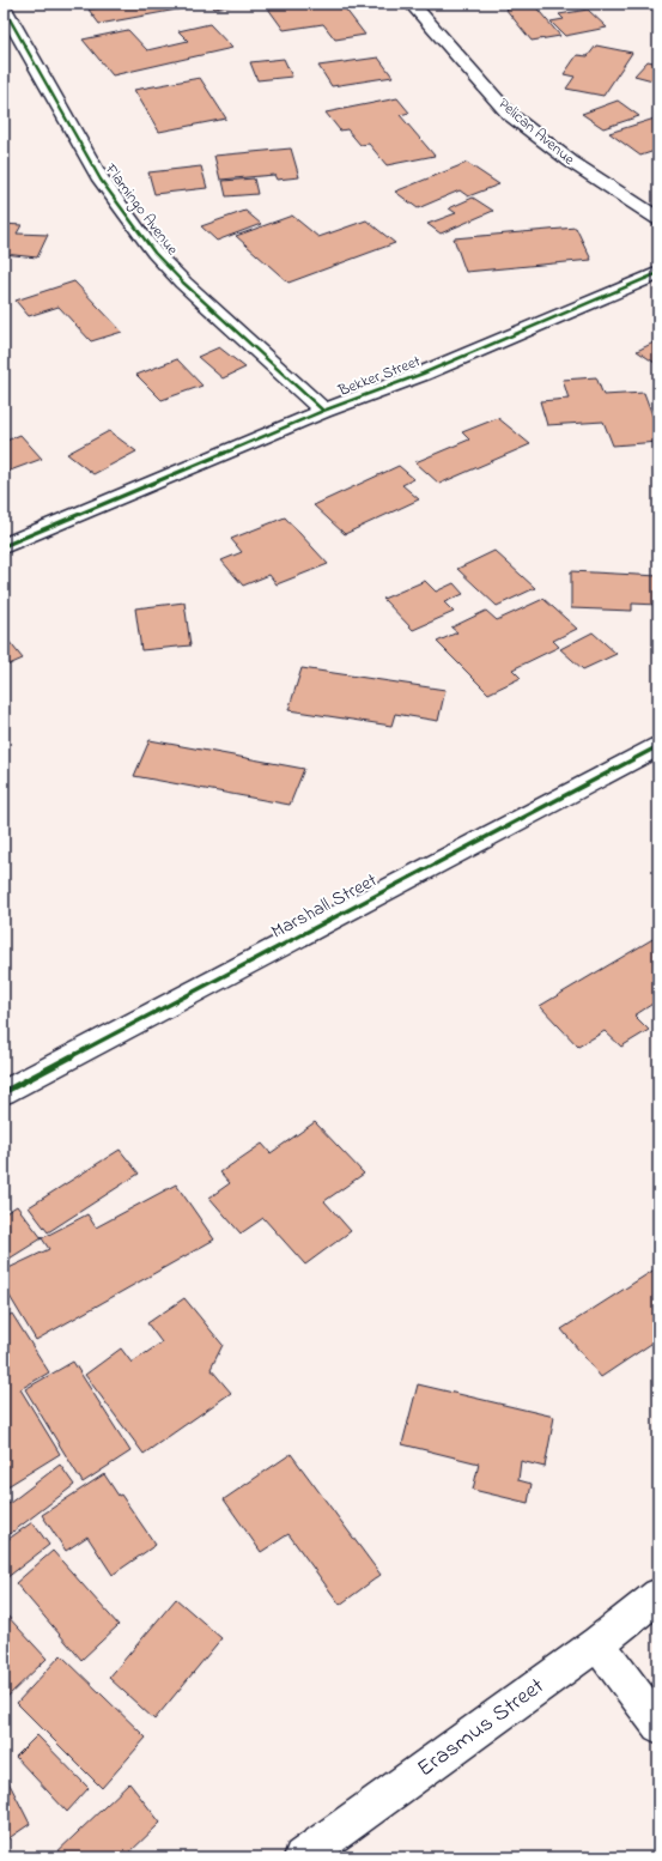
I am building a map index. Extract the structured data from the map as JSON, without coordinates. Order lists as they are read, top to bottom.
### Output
{
  "streets": {
    "street": [
      "Pelican Avenue",
      "Flamingo Avenue",
      "Bekker Street",
      "Marshall Street",
      "Erasmus Street"
    ]
  },
  "crossings": [
    ["Flamingo Avenue", "Bekker Street"]
  ]
}
